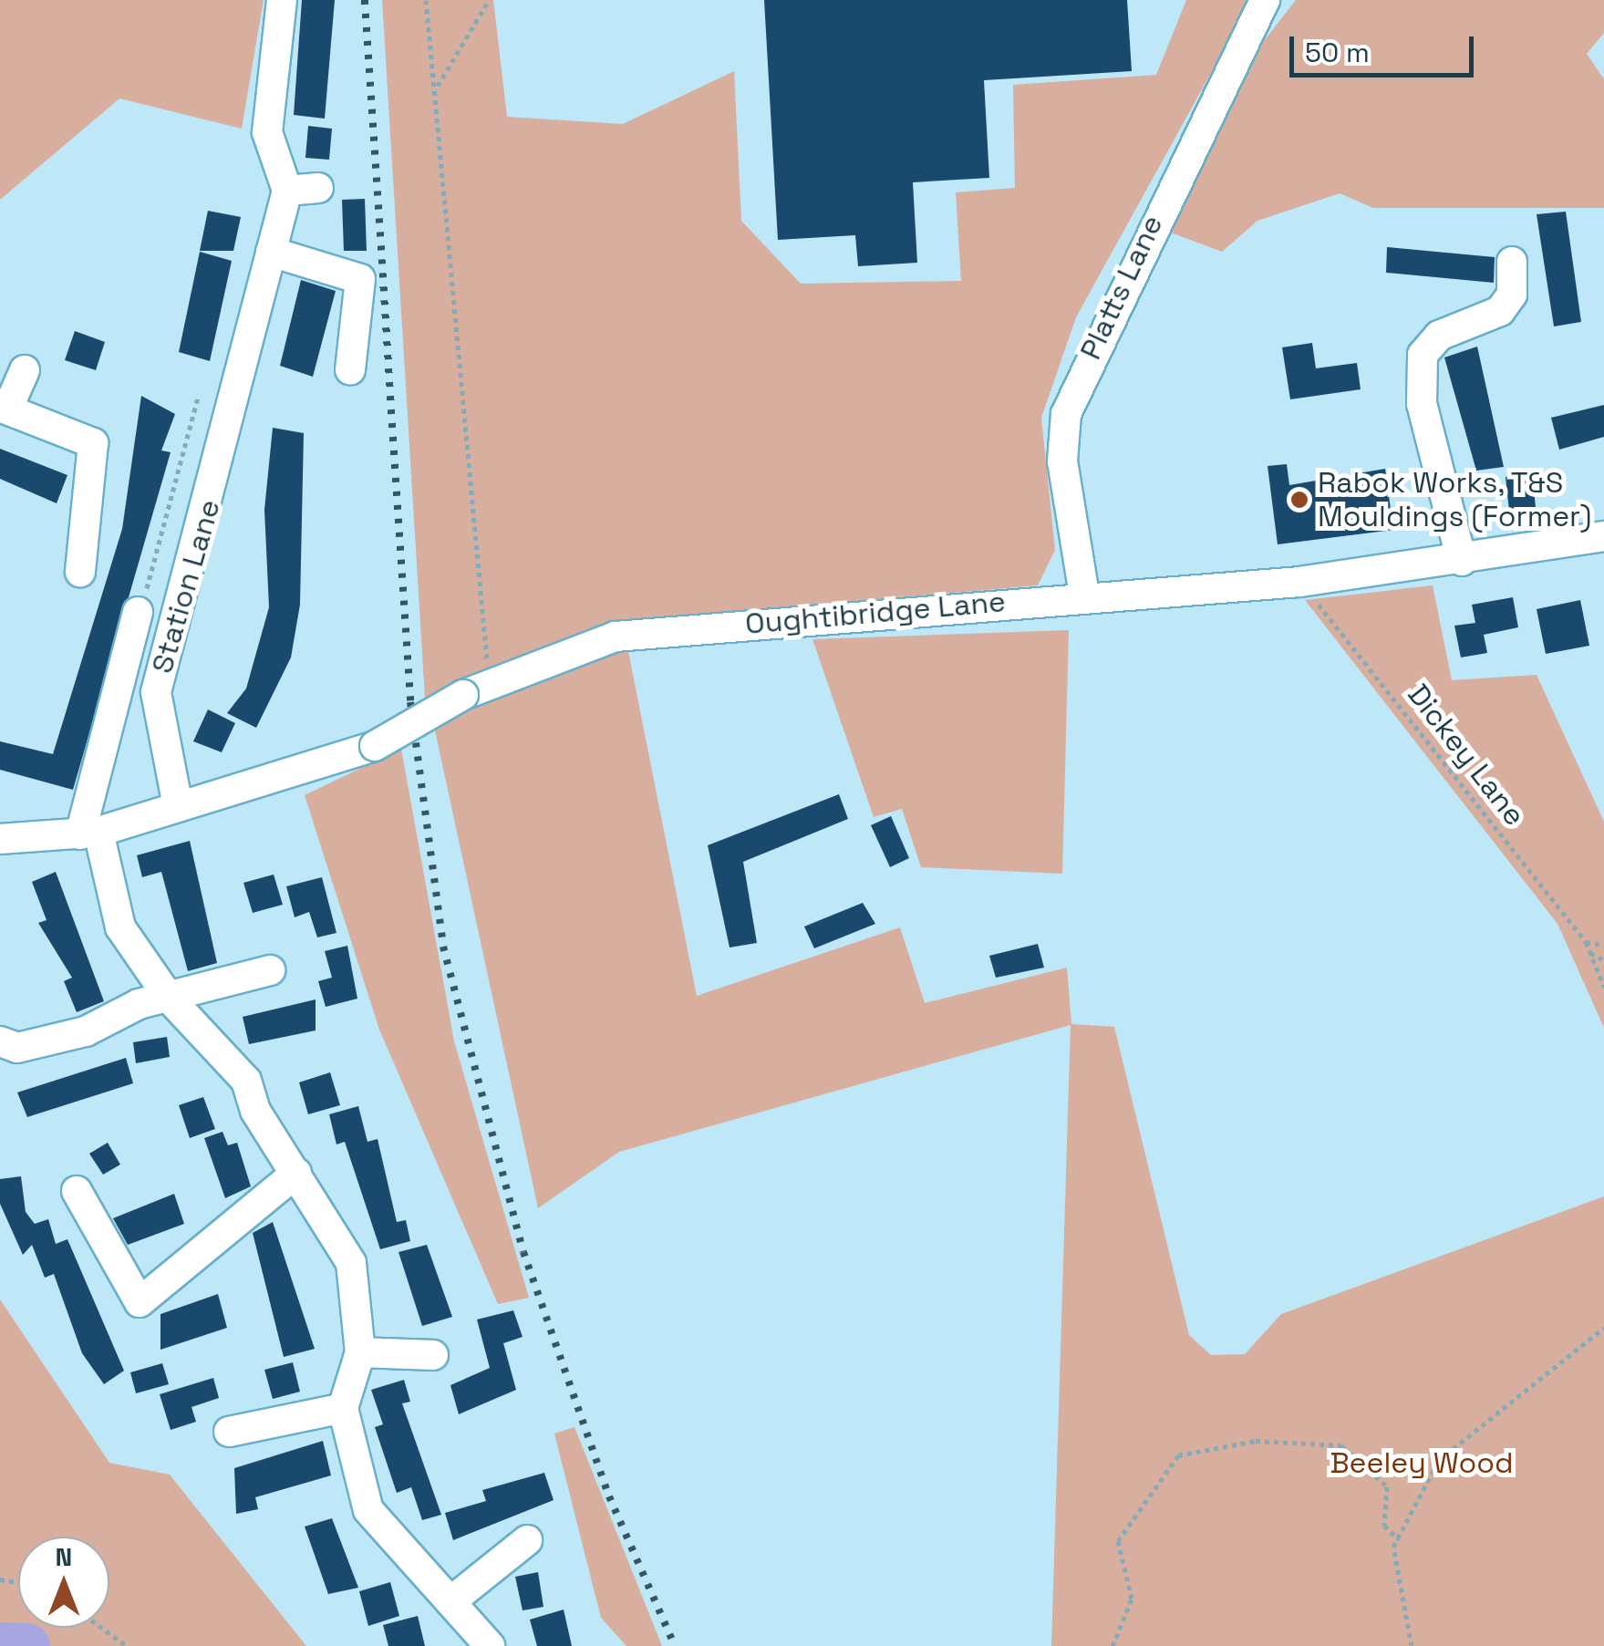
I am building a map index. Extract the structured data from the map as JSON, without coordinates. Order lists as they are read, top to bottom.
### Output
{
  "streets": {
    "street": ["Platts Lane", "Station Lane", "Oughtibridge Lane"],
    "path": ["Dickey Lane"]
  },
  "crossings": [
    ["Platts Lane", "Oughtibridge Lane"],
    ["Station Lane", "Oughtibridge Lane"],
    ["Oughtibridge Lane", "Dickey Lane"]
  ],
  "parks": ["Beeley Wood"],
  "places": ["Rabok Works, T&S Mouldings (Former)"],
  "scale_bar": "50 m",
  "north": "top"
}
